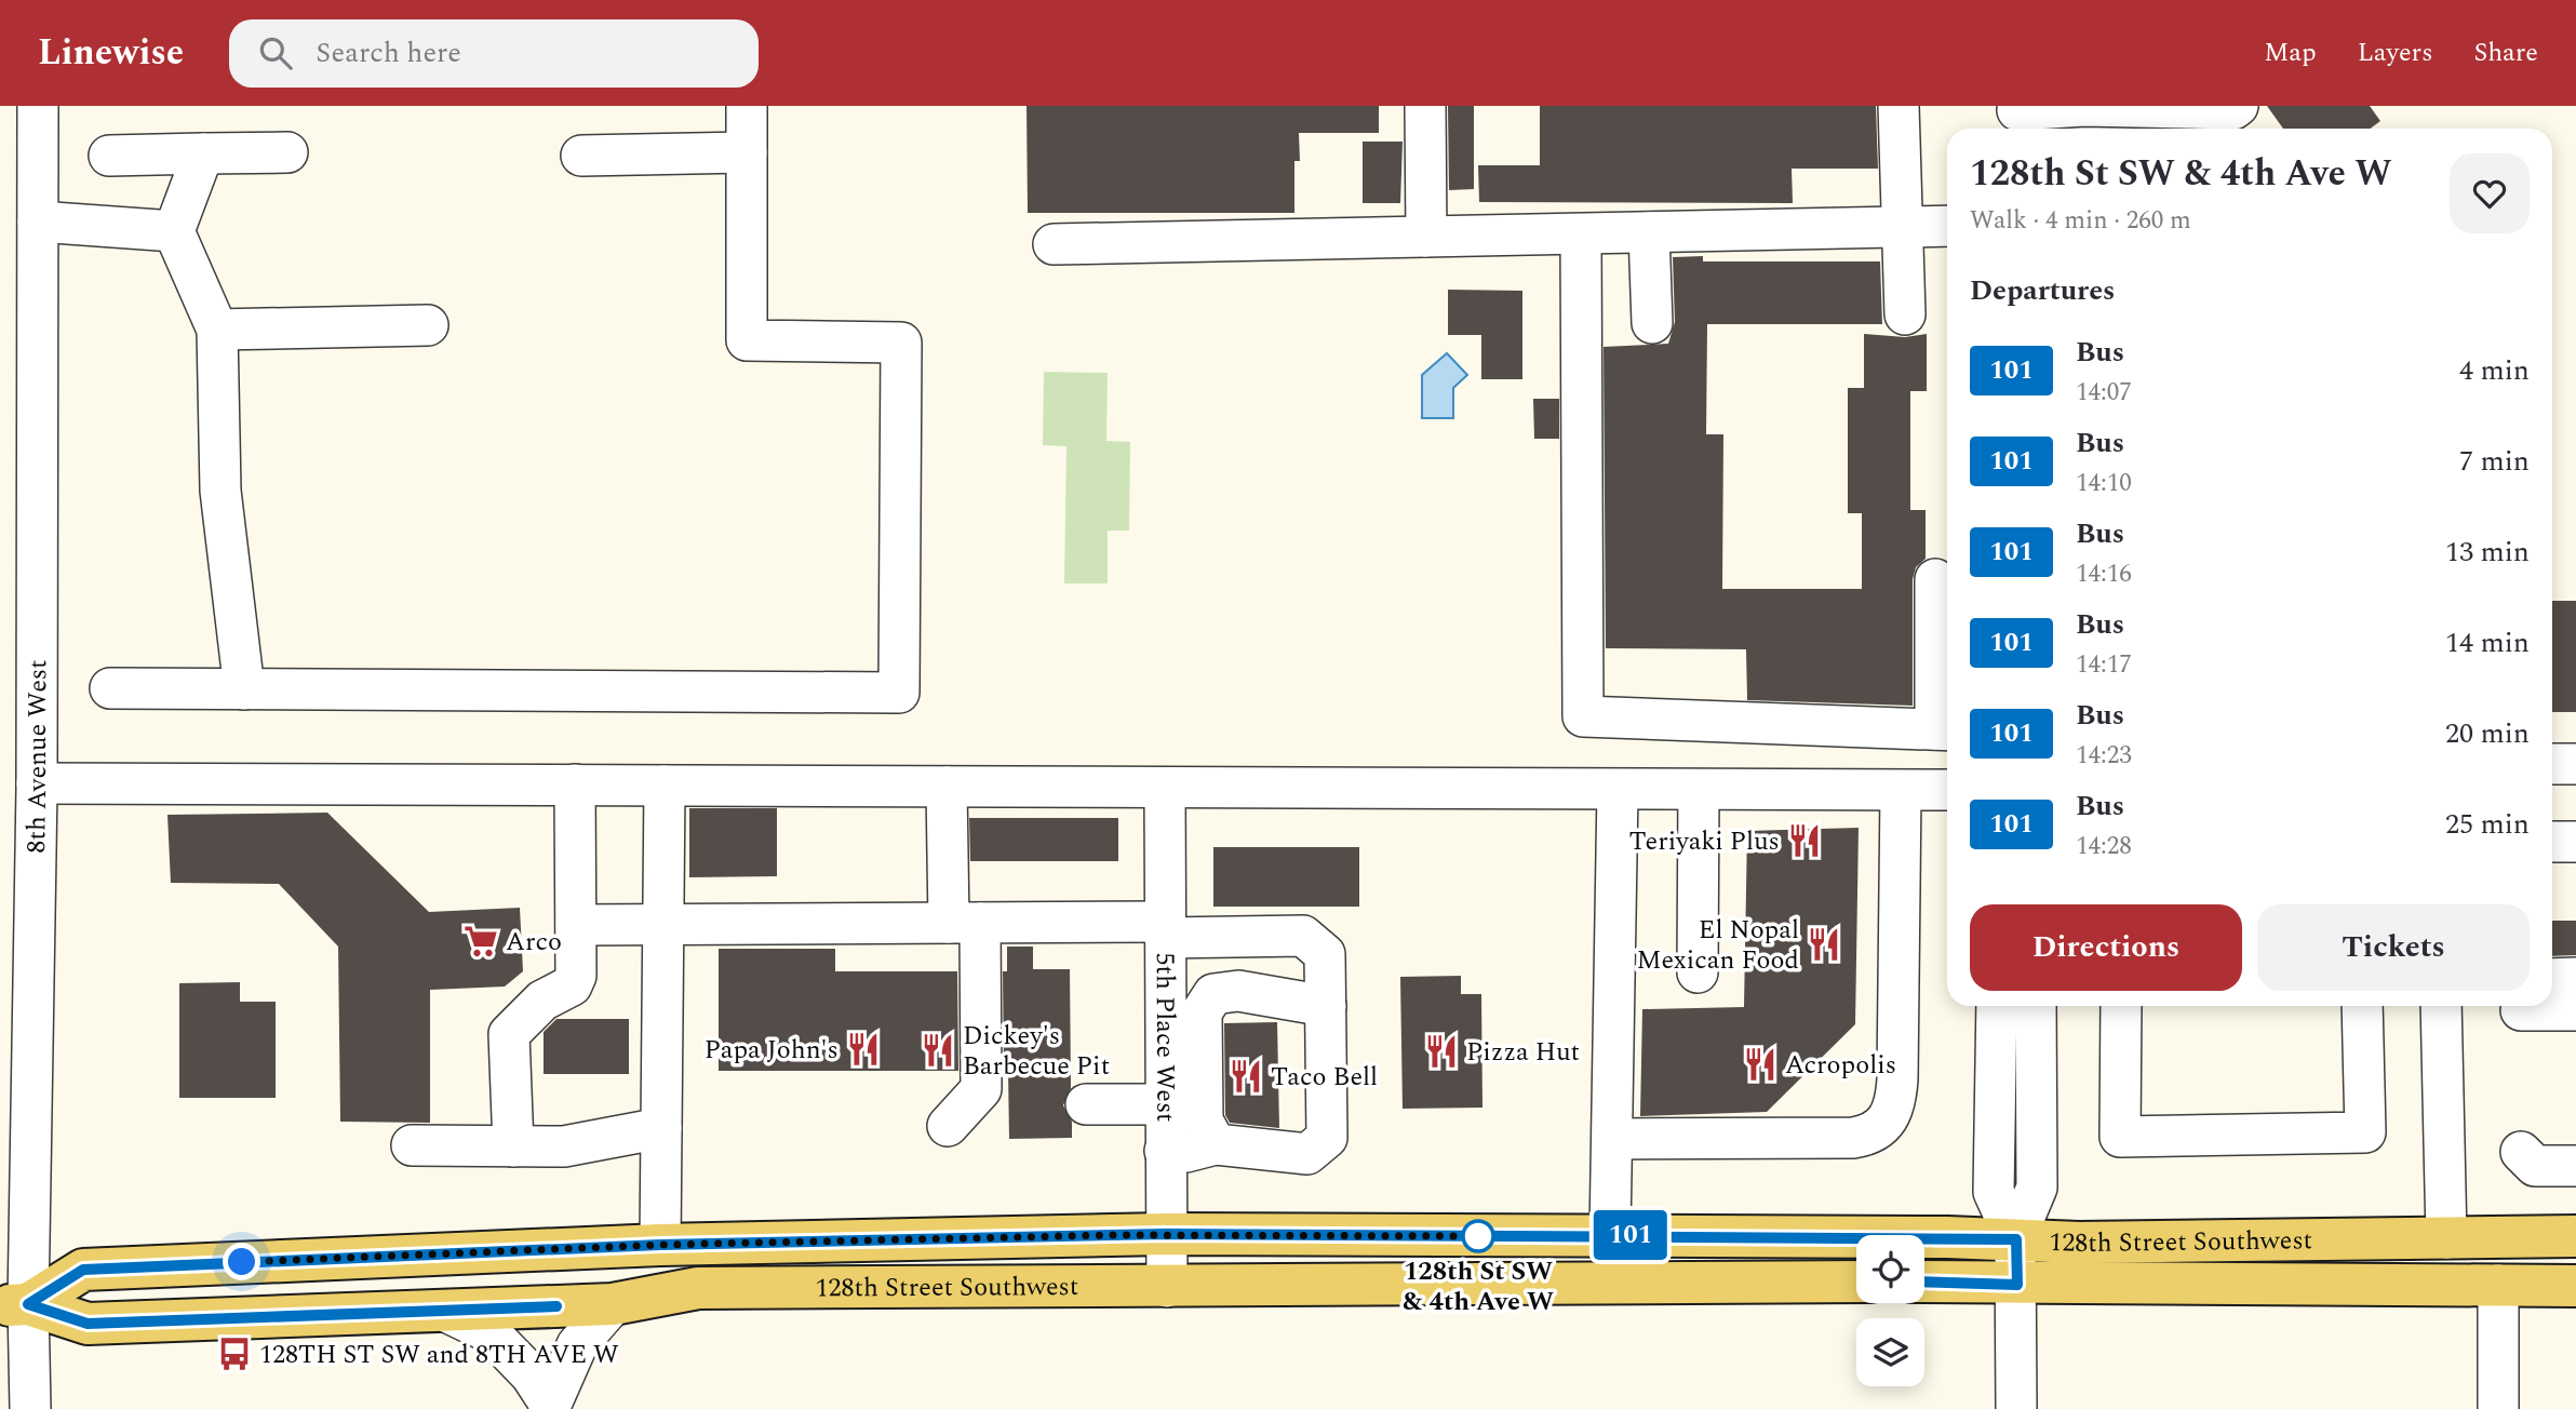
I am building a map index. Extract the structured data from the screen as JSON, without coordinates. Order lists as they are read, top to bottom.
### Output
{
  "streets": {
    "main road": ["128th Street Southwest"],
    "street": ["8th Avenue West", "5th Place West"]
  },
  "crossings": [
    ["8th Avenue West", "128th Street Southwest"],
    ["5th Place West", "128th Street Southwest"]
  ],
  "places": {
    "restaurant": [
      "Teriyaki Plus",
      "El Nopal Mexican Food",
      "Papa John's",
      "Dickey's Barbecue Pit",
      "Pizza Hut",
      "Acropolis",
      "Taco Bell"
    ],
    "supermarket": ["Arco"],
    "other": ["128th St SW & 4th Ave W"],
    "bus stop": ["128TH ST SW and 8TH AVE W"]
  },
  "lines": ["bus line 101"],
  "page": {
    "header": "Linewise",
    "search": "Search here",
    "nav": ["Map", "Layers", "Share"],
    "on_map": "101",
    "heading": [
      ["128th St SW & 4th Ave W", "Walk · 4 min · 260 m"],
      "Departures"
    ],
    "list": [
      {
        "mark": "101",
        "name": "Bus",
        "note": "14:07",
        "value": "4 min"
      },
      {
        "mark": "101",
        "name": "Bus",
        "note": "14:10",
        "value": "7 min"
      },
      {
        "mark": "101",
        "name": "Bus",
        "note": "14:16",
        "value": "13 min"
      },
      {
        "mark": "101",
        "name": "Bus",
        "note": "14:17",
        "value": "14 min"
      },
      {
        "mark": "101",
        "name": "Bus",
        "note": "14:23",
        "value": "20 min"
      },
      {
        "mark": "101",
        "name": "Bus",
        "note": "14:28",
        "value": "25 min"
      }
    ],
    "buttons": ["Directions", "Tickets"]
  }
}
